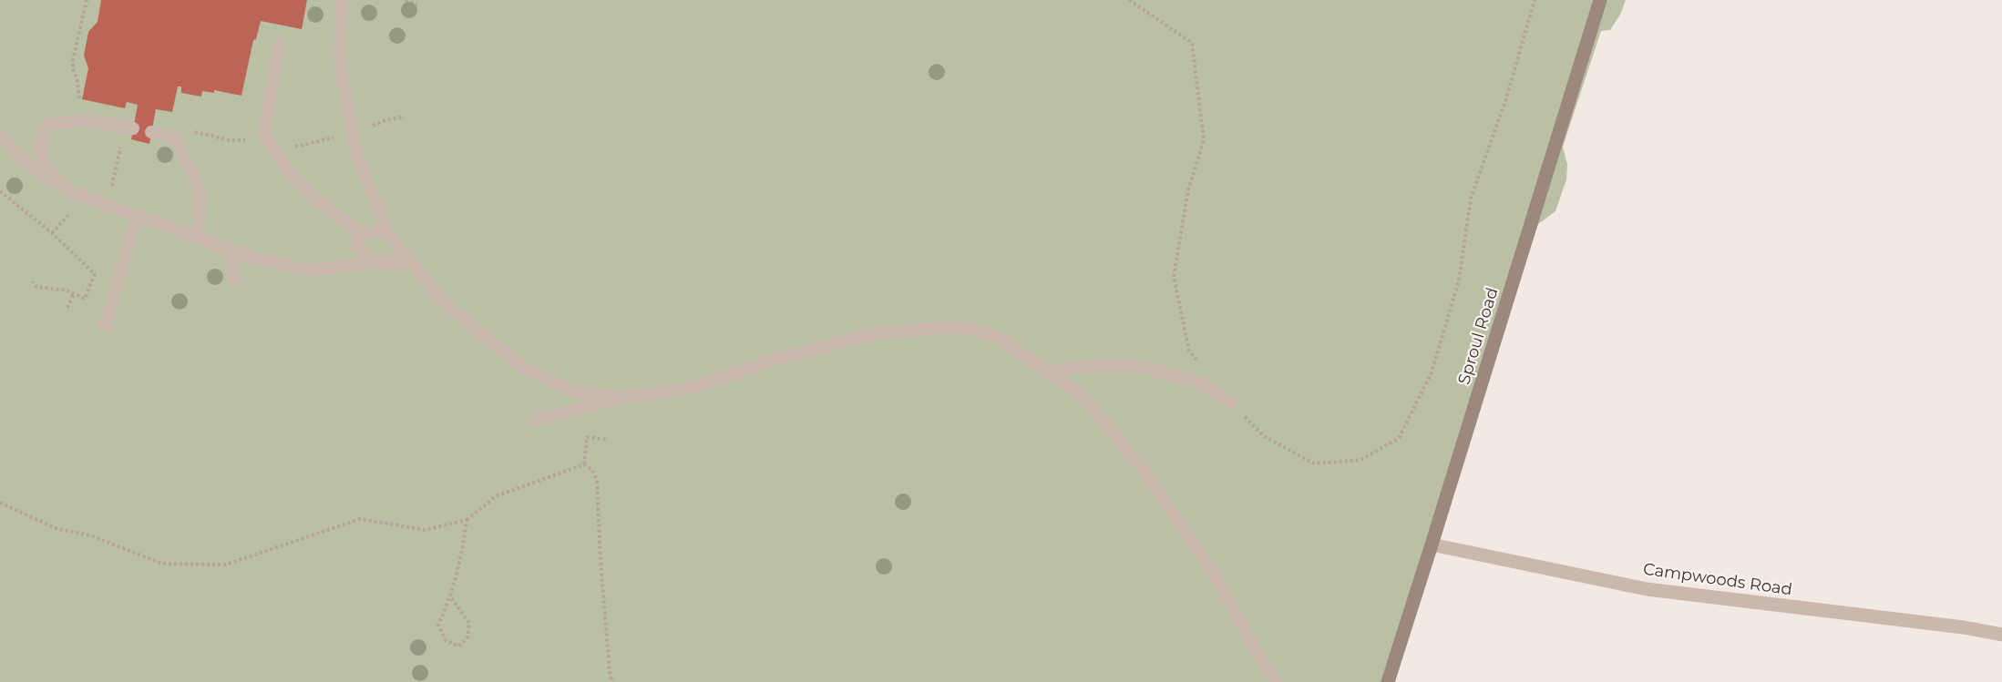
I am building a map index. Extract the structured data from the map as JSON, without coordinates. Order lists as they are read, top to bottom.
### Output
{
  "streets": {
    "main road": ["Sproul Road"],
    "street": ["Campwoods Road"]
  },
  "crossings": [
    ["Sproul Road", "Campwoods Road"]
  ]
}
